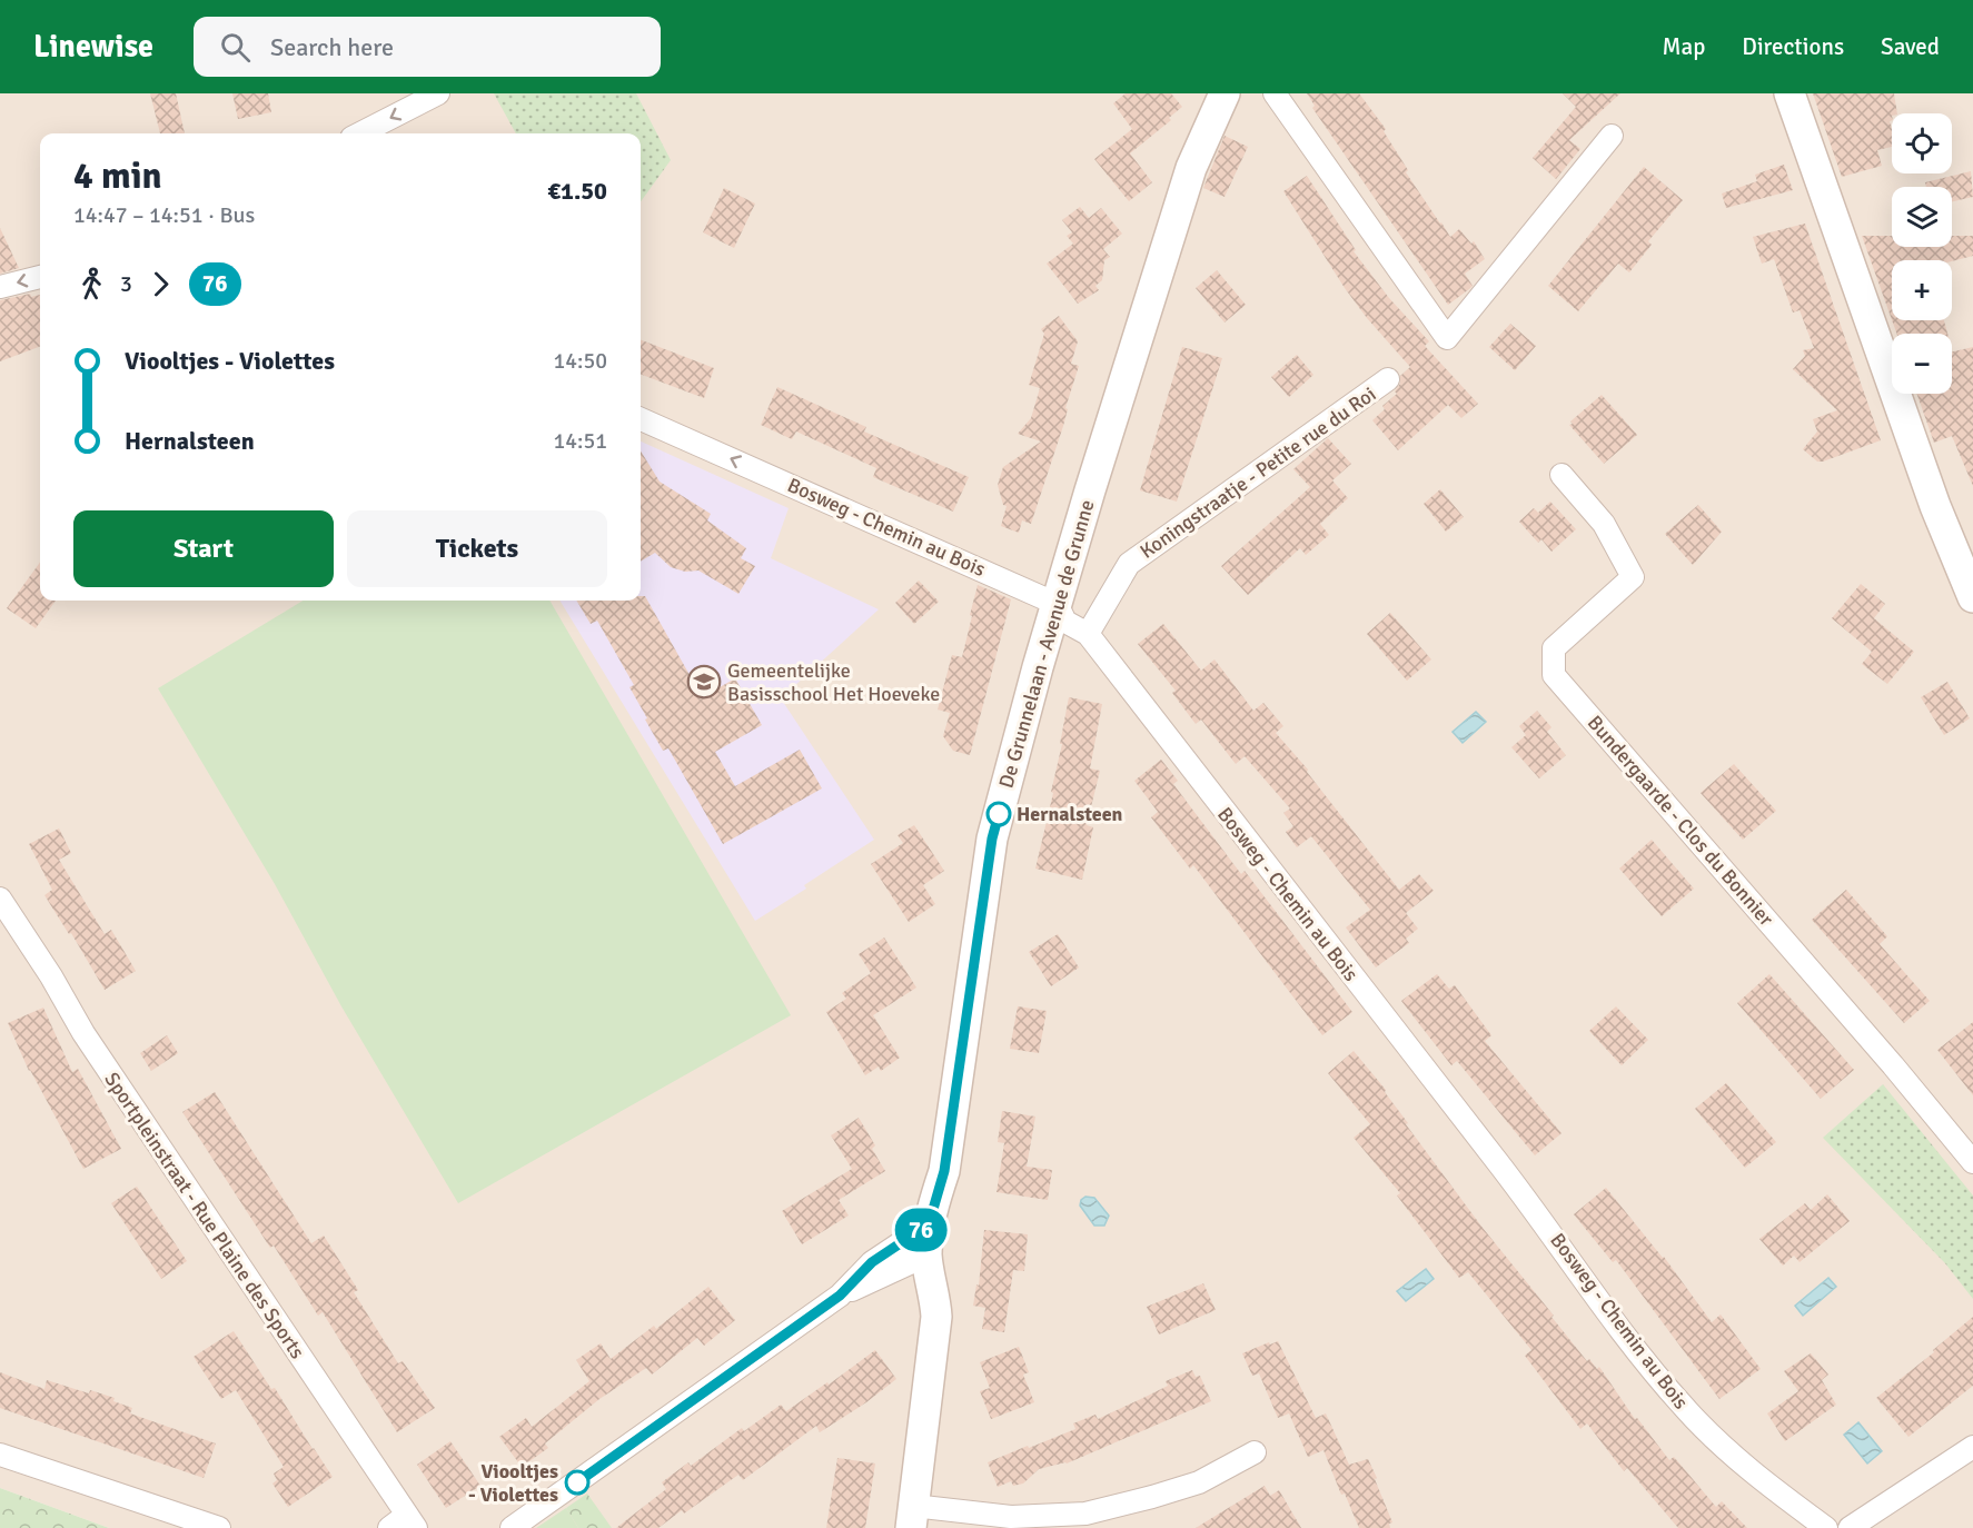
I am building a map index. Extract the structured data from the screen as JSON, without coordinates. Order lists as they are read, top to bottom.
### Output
{
  "streets": {
    "street": [
      "Koningstraatje - Petite rue du Roi",
      "Bosweg - Chemin au Bois",
      "De Grunnelaan - Avenue de Grunne",
      "Bundergaarde - Clos du Bonnier",
      "Sportpleinstraat - Rue Plaine des Sports"
    ]
  },
  "crossings": [
    ["Koningstraatje - Petite rue du Roi", "Bosweg - Chemin au Bois"],
    ["Bosweg - Chemin au Bois", "De Grunnelaan - Avenue de Grunne"]
  ],
  "places": {
    "school or university": ["Gemeentelijke Basisschool Het Hoeveke"],
    "other": ["Hernalsteen", "Viooltjes - Violettes"]
  },
  "lines": ["bus line 76"],
  "page": {
    "header": "Linewise",
    "search": "Search here",
    "nav": ["Map", "Directions", "Saved"],
    "on_map": "76",
    "map_buttons": ["+", "−"],
    "heading": ["4 min", "14:47 – 14:51 · Bus", "€1.50"],
    "legs": ["3", "76"],
    "list": [
      {
        "name": "Viooltjes - Violettes",
        "value": "14:50"
      },
      {
        "name": "Hernalsteen",
        "value": "14:51"
      }
    ],
    "buttons": ["Start", "Tickets"]
  }
}
